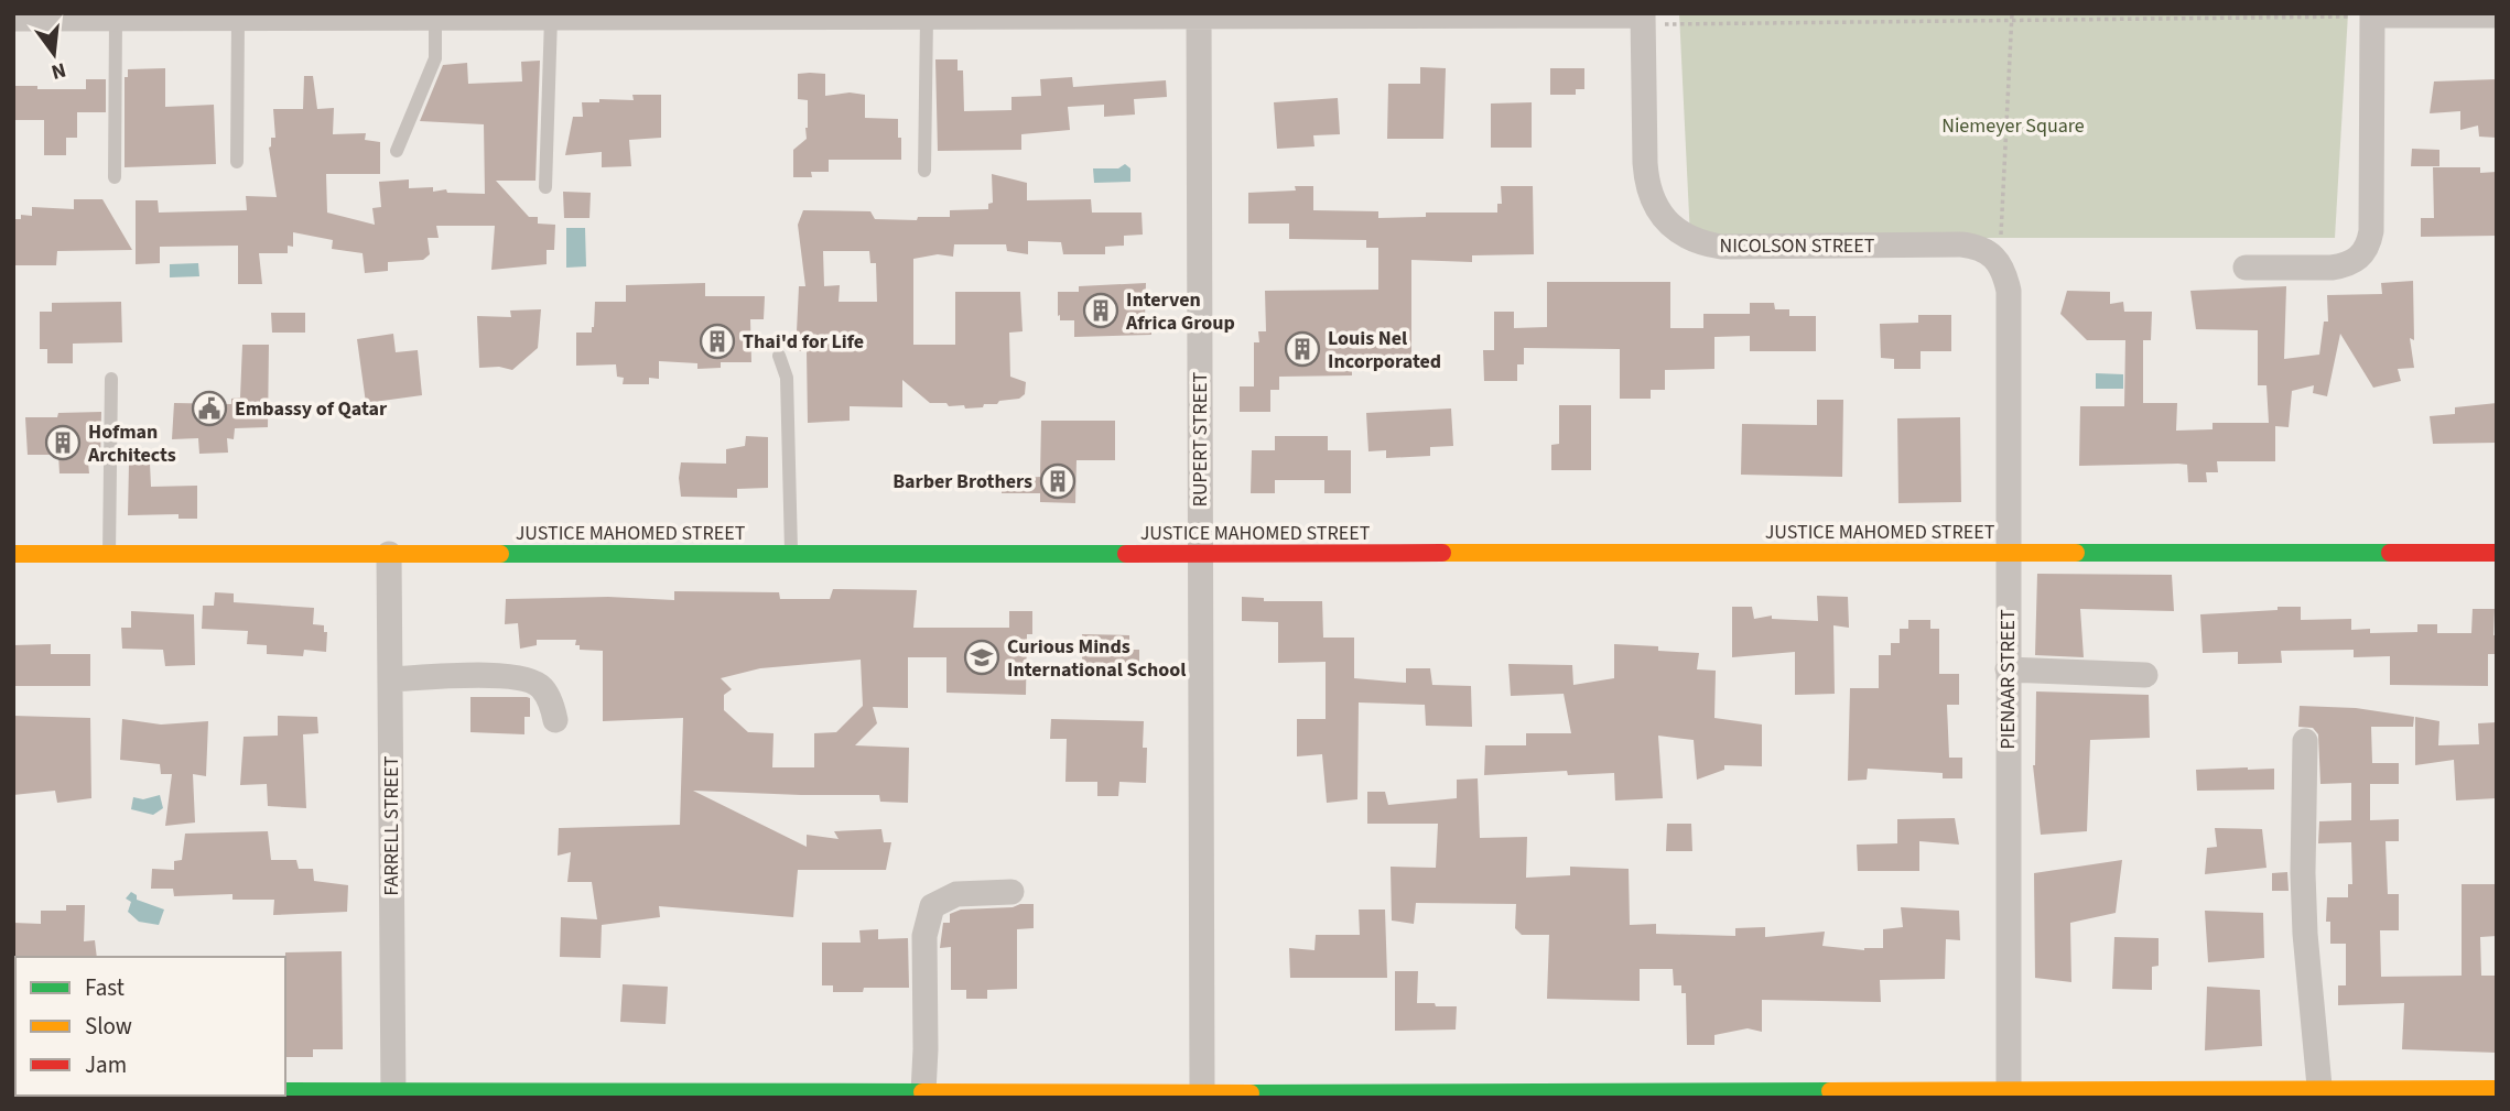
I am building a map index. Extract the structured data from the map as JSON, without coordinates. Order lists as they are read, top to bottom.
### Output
{
  "streets": {
    "main road": ["JUSTICE MAHOMED STREET"],
    "street": [
      "NICOLSON STREET",
      "RUPERT STREET",
      "PIENAAR STREET",
      "FARRELL STREET"
    ]
  },
  "crossings": [
    ["NICOLSON STREET", "PIENAAR STREET"],
    ["RUPERT STREET", "JUSTICE MAHOMED STREET"],
    ["JUSTICE MAHOMED STREET", "PIENAAR STREET"],
    ["JUSTICE MAHOMED STREET", "FARRELL STREET"]
  ],
  "parks": ["Niemeyer Square"],
  "places": {
    "building": [
      "Interven Africa Group",
      "Thai'd for Life",
      "Louis Nel Incorporated",
      "Hofman Architects",
      "Barber Brothers"
    ],
    "public building": ["Embassy of Qatar"],
    "school or university": ["Curious Minds International School"]
  },
  "legend": ["Fast", "Slow", "Jam"],
  "north": "bottom"
}
